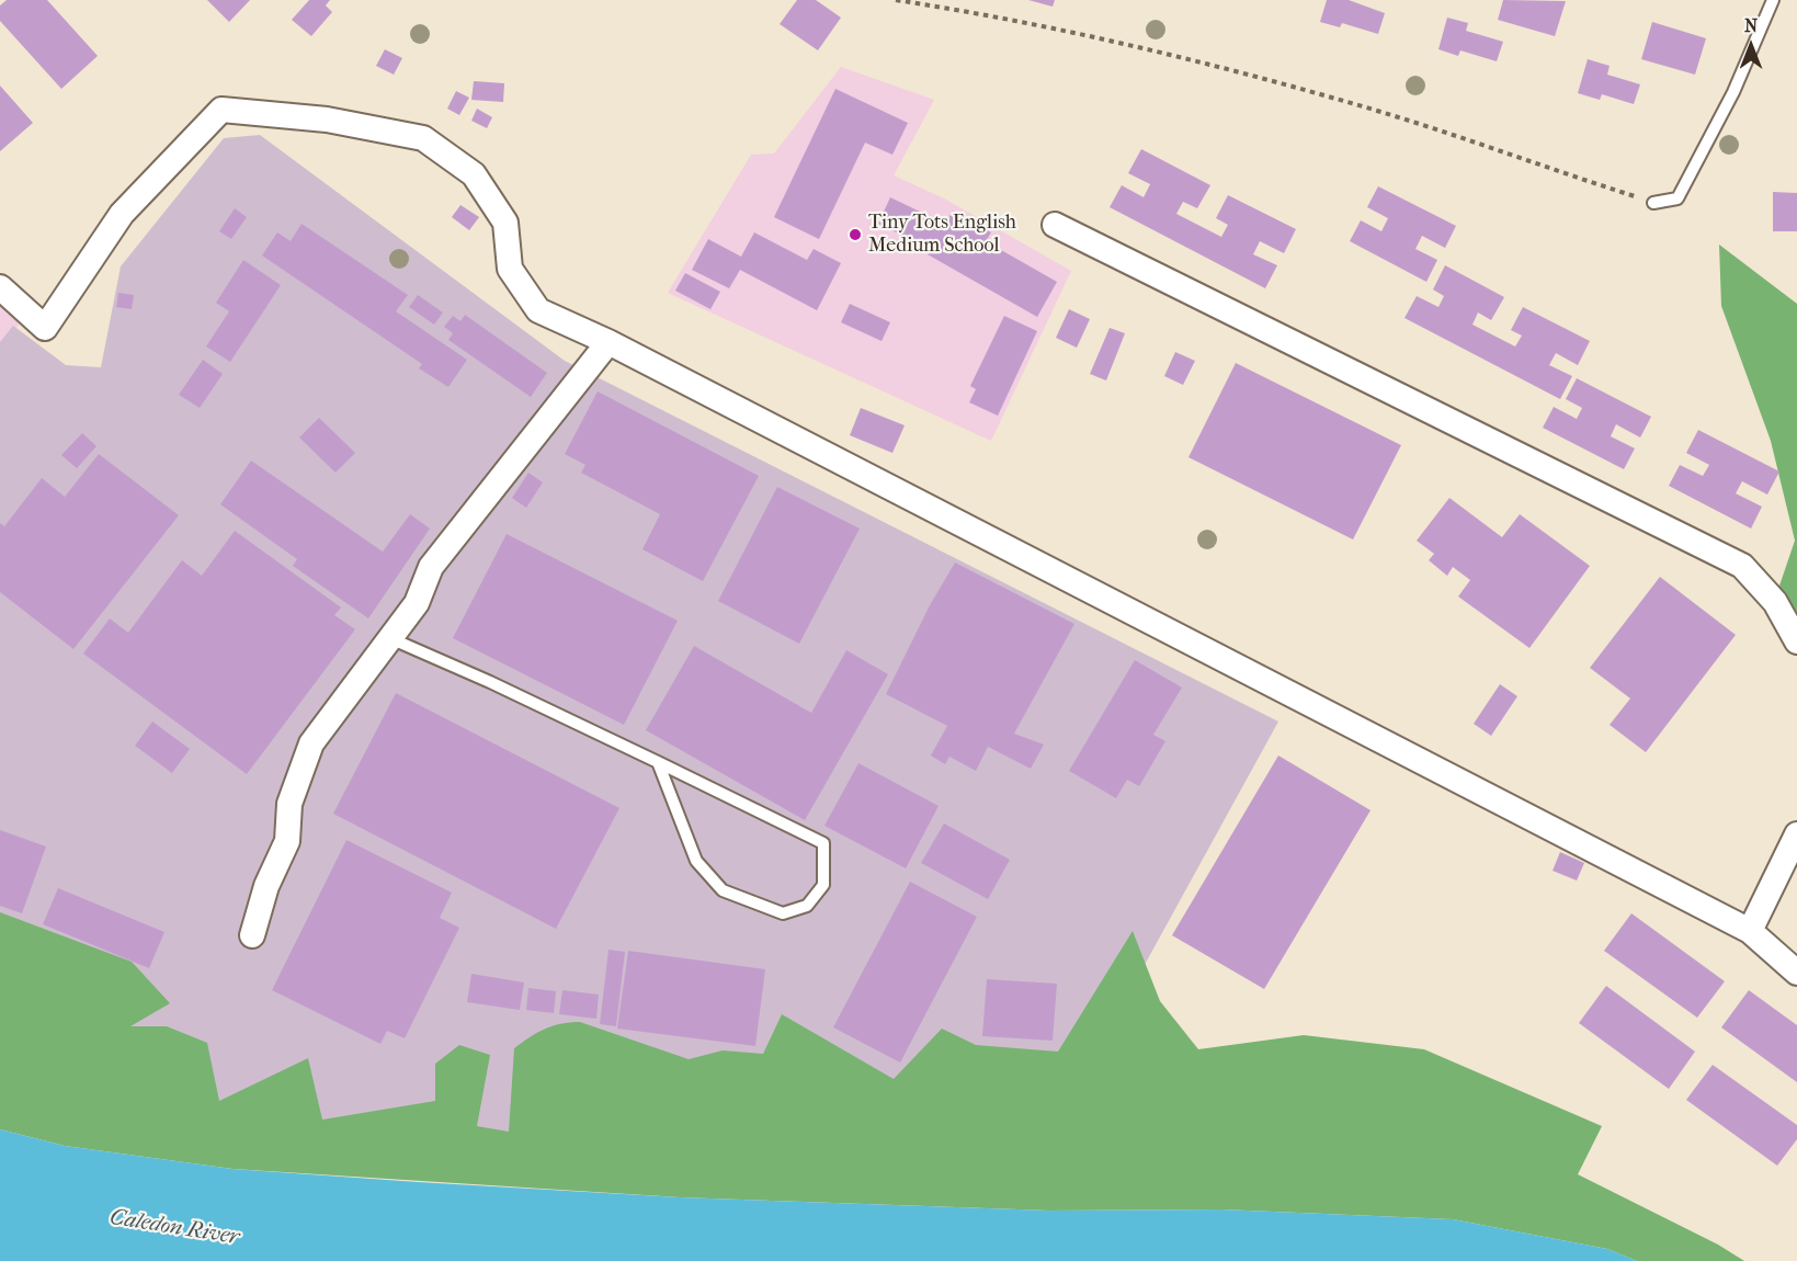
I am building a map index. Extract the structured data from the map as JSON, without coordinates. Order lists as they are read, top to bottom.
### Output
{
  "water": ["Caledon River"],
  "places": ["Tiny Tots English Medium School"],
  "north": "top"
}
